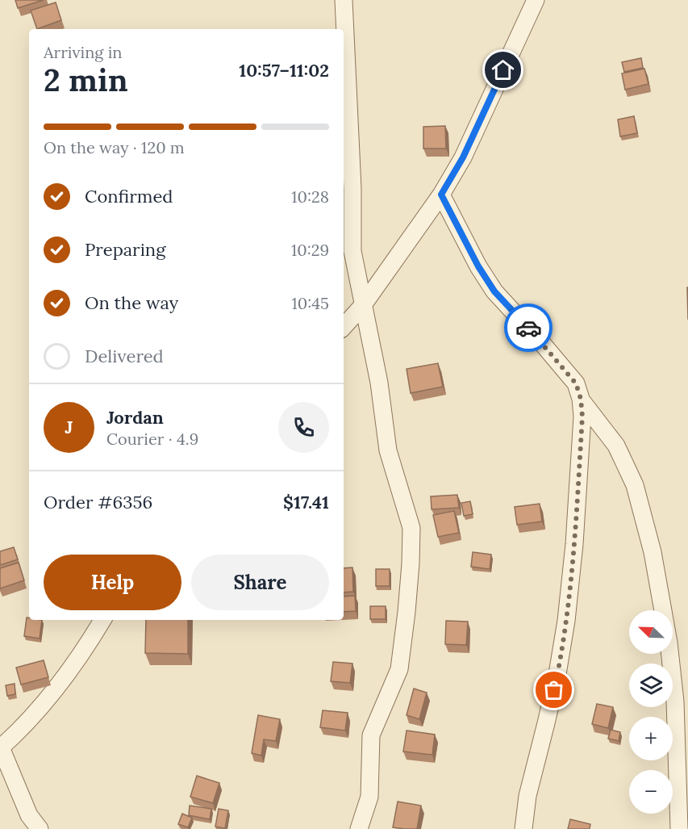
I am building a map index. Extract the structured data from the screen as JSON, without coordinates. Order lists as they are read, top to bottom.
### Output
{
  "north": "top left",
  "page": {
    "heading": ["2 min", "Arriving in", "10:57–11:02"],
    "panel": [
      "Jordan",
      "Courier · 4.9",
      "Order #6356",
      "$17.41"
    ],
    "bar": "On the way · 120 m",
    "list": [
      ["Confirmed", "10:28"],
      ["Preparing", "10:29"],
      ["On the way", "10:45"],
      "Delivered"
    ],
    "round": "J",
    "buttons": ["Help", "Share"],
    "map_buttons": ["+", "−"]
  }
}
